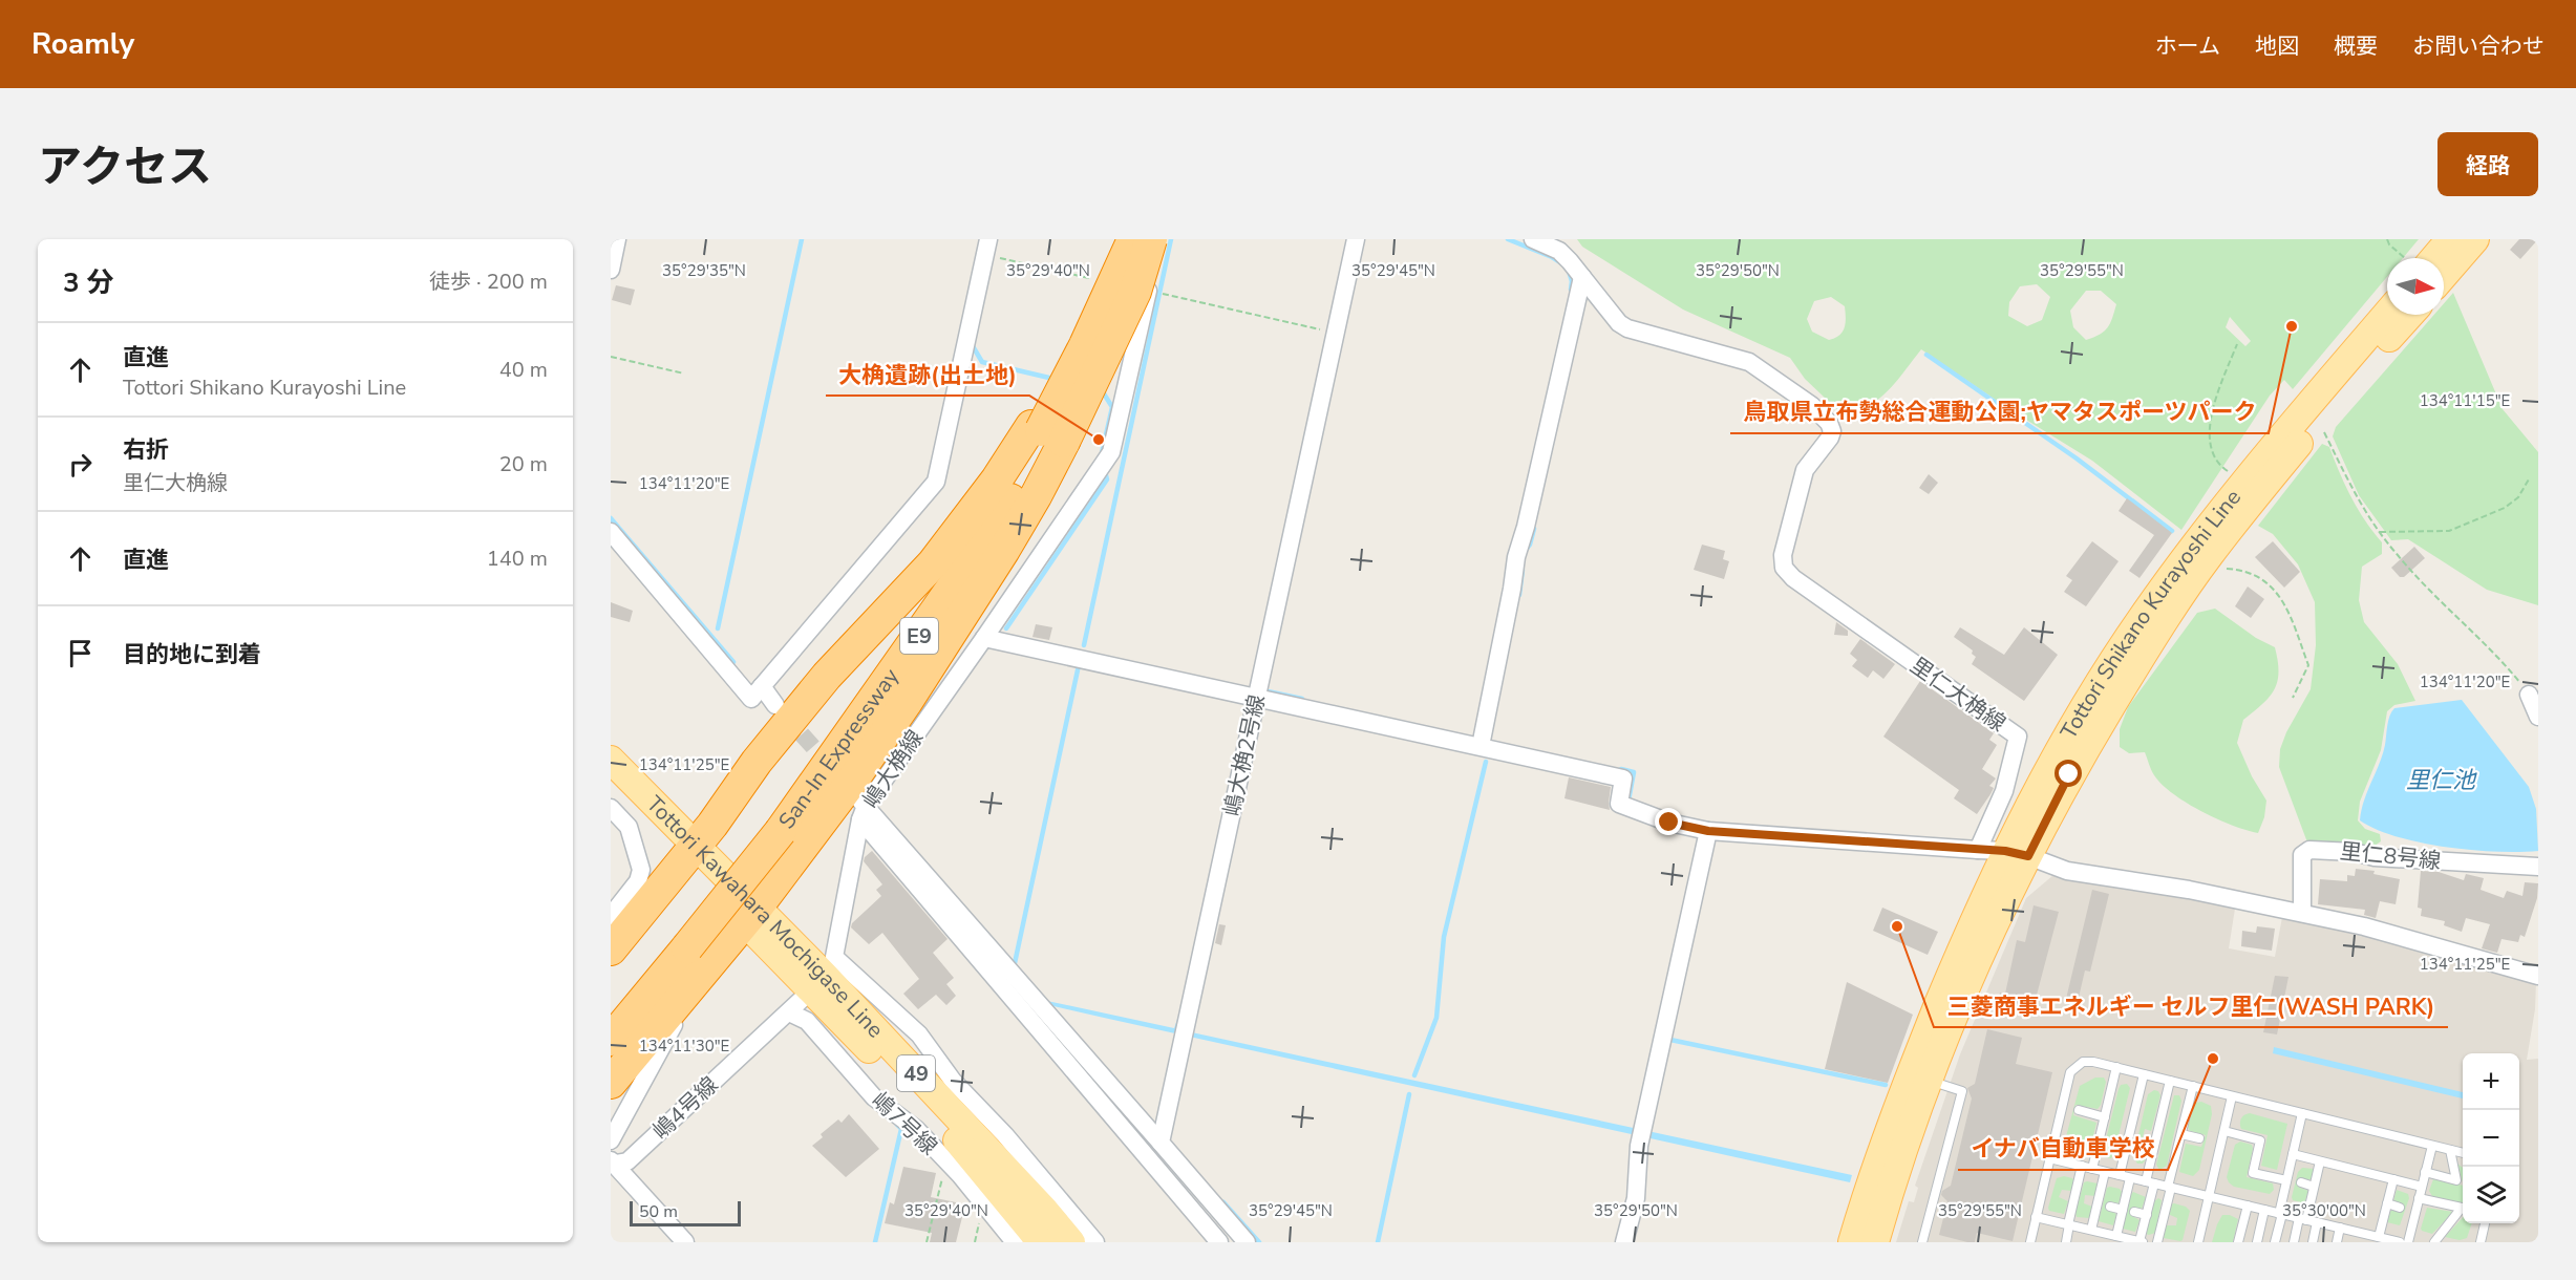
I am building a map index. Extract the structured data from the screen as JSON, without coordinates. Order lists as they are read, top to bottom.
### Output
{
  "streets": {
    "highway": ["E9", "San-In Expressway"],
    "main road": ["Tottori Shikano Kurayoshi Line", "Tottori Kawahara Mochigase Line", "49"],
    "street": [
      "里仁大桷線",
      "嶋大桷2号線",
      "嶋大桷線",
      "里仁8号線",
      "嶋4号線",
      "嶋7号線"
    ]
  },
  "crossings": [
    ["嶋大桷線", "Tottori Kawahara Mochigase Line"],
    ["嶋大桷線", "嶋4号線"],
    ["Tottori Kawahara Mochigase Line", "嶋4号線"],
    ["嶋4号線", "嶋7号線"]
  ],
  "water": ["里仁池"],
  "places": [
    "鳥取県立布勢総合運動公園;ヤマタスポーツパーク",
    "大桷遺跡(出土地)",
    "三菱商事エネルギー セルフ里仁(WASH PARK)",
    "イナバ自動車学校"
  ],
  "scale_bar": "50 m",
  "north": "right",
  "page": {
    "header": "Roamly",
    "nav": [
      "ホーム",
      "地図",
      "概要",
      "お問い合わせ"
    ],
    "title": "アクセス",
    "buttons": "経路",
    "heading": ["3 分", "徒歩 · 200 m"],
    "list": [
      ["直進", "Tottori Shikano Kurayoshi Line", "40 m"],
      ["右折", "里仁大桷線", "20 m"],
      ["直進", "140 m"],
      "目的地に到着"
    ],
    "map_buttons": ["+", "−"],
    "scale": "50 m"
  },
  "coordinates": [
    "35°29'35\"N",
    "35°29'40\"N",
    "35°29'45\"N",
    "35°29'50\"N",
    "35°29'55\"N",
    "134°11'15\"E",
    "134°11'20\"E",
    "134°11'25\"E",
    "134°11'30\"E",
    "35°30'00\"N"
  ]
}
